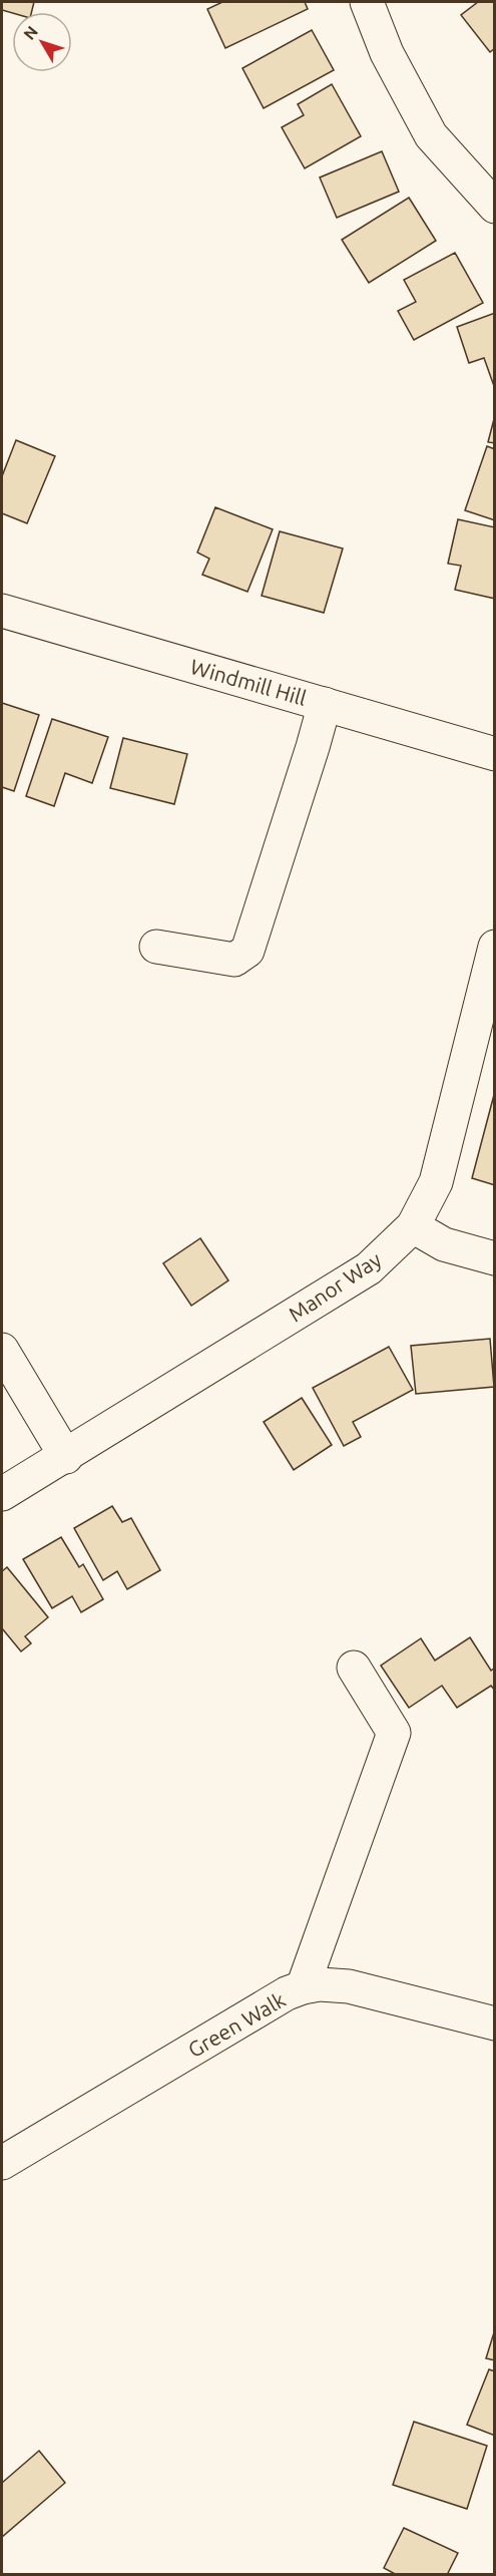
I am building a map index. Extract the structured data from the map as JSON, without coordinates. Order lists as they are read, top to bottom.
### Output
{
  "streets": {
    "street": ["Windmill Hill", "Manor Way", "Green Walk"]
  },
  "north": "top left"
}
